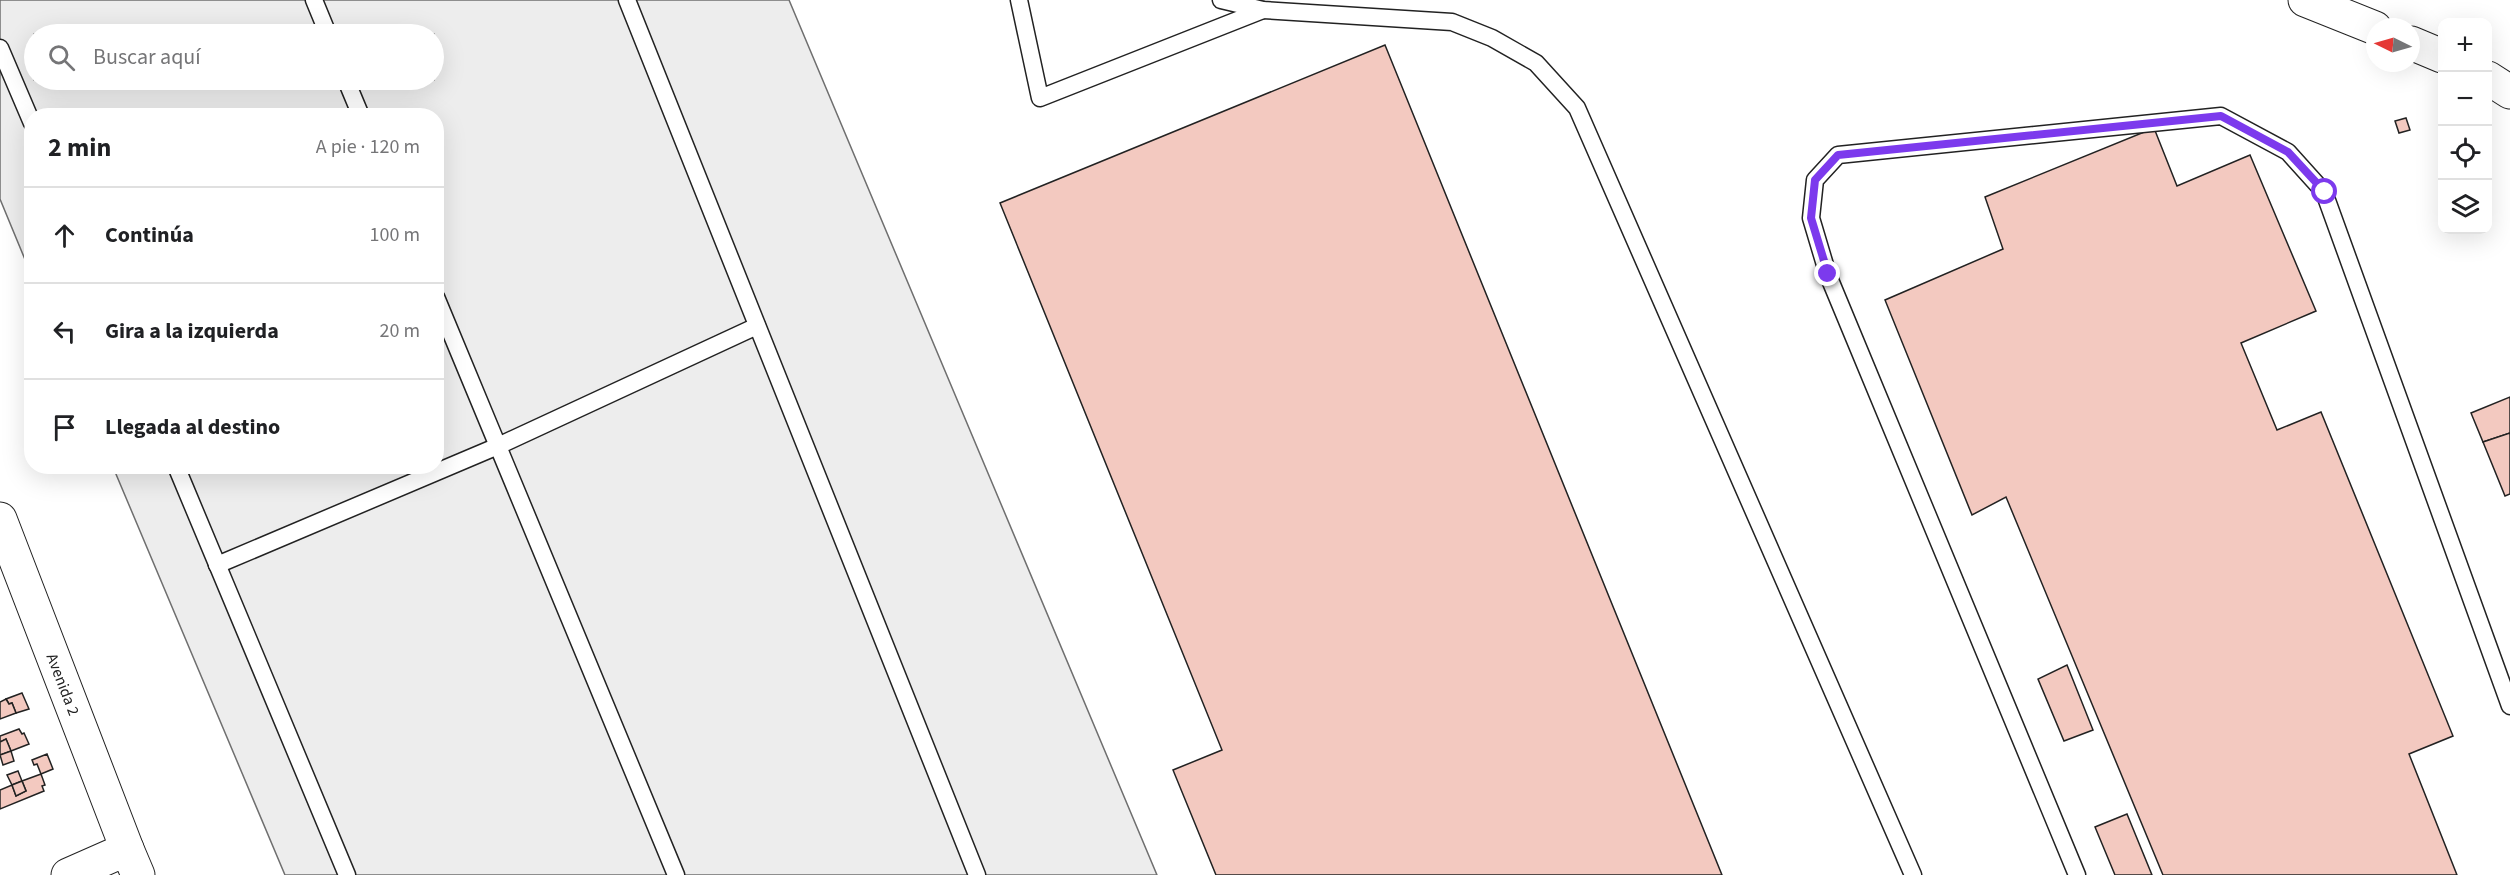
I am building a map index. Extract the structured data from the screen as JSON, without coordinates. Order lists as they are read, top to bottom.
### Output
{
  "streets": {
    "street": ["Avenida 2"]
  },
  "north": "left",
  "page": {
    "map_buttons": ["+", "−"],
    "search": "Buscar aquí",
    "heading": ["2 min", "A pie · 120 m"],
    "list": [
      ["Continúa", "100 m"],
      ["Gira a la izquierda", "20 m"],
      "Llegada al destino"
    ]
  }
}
